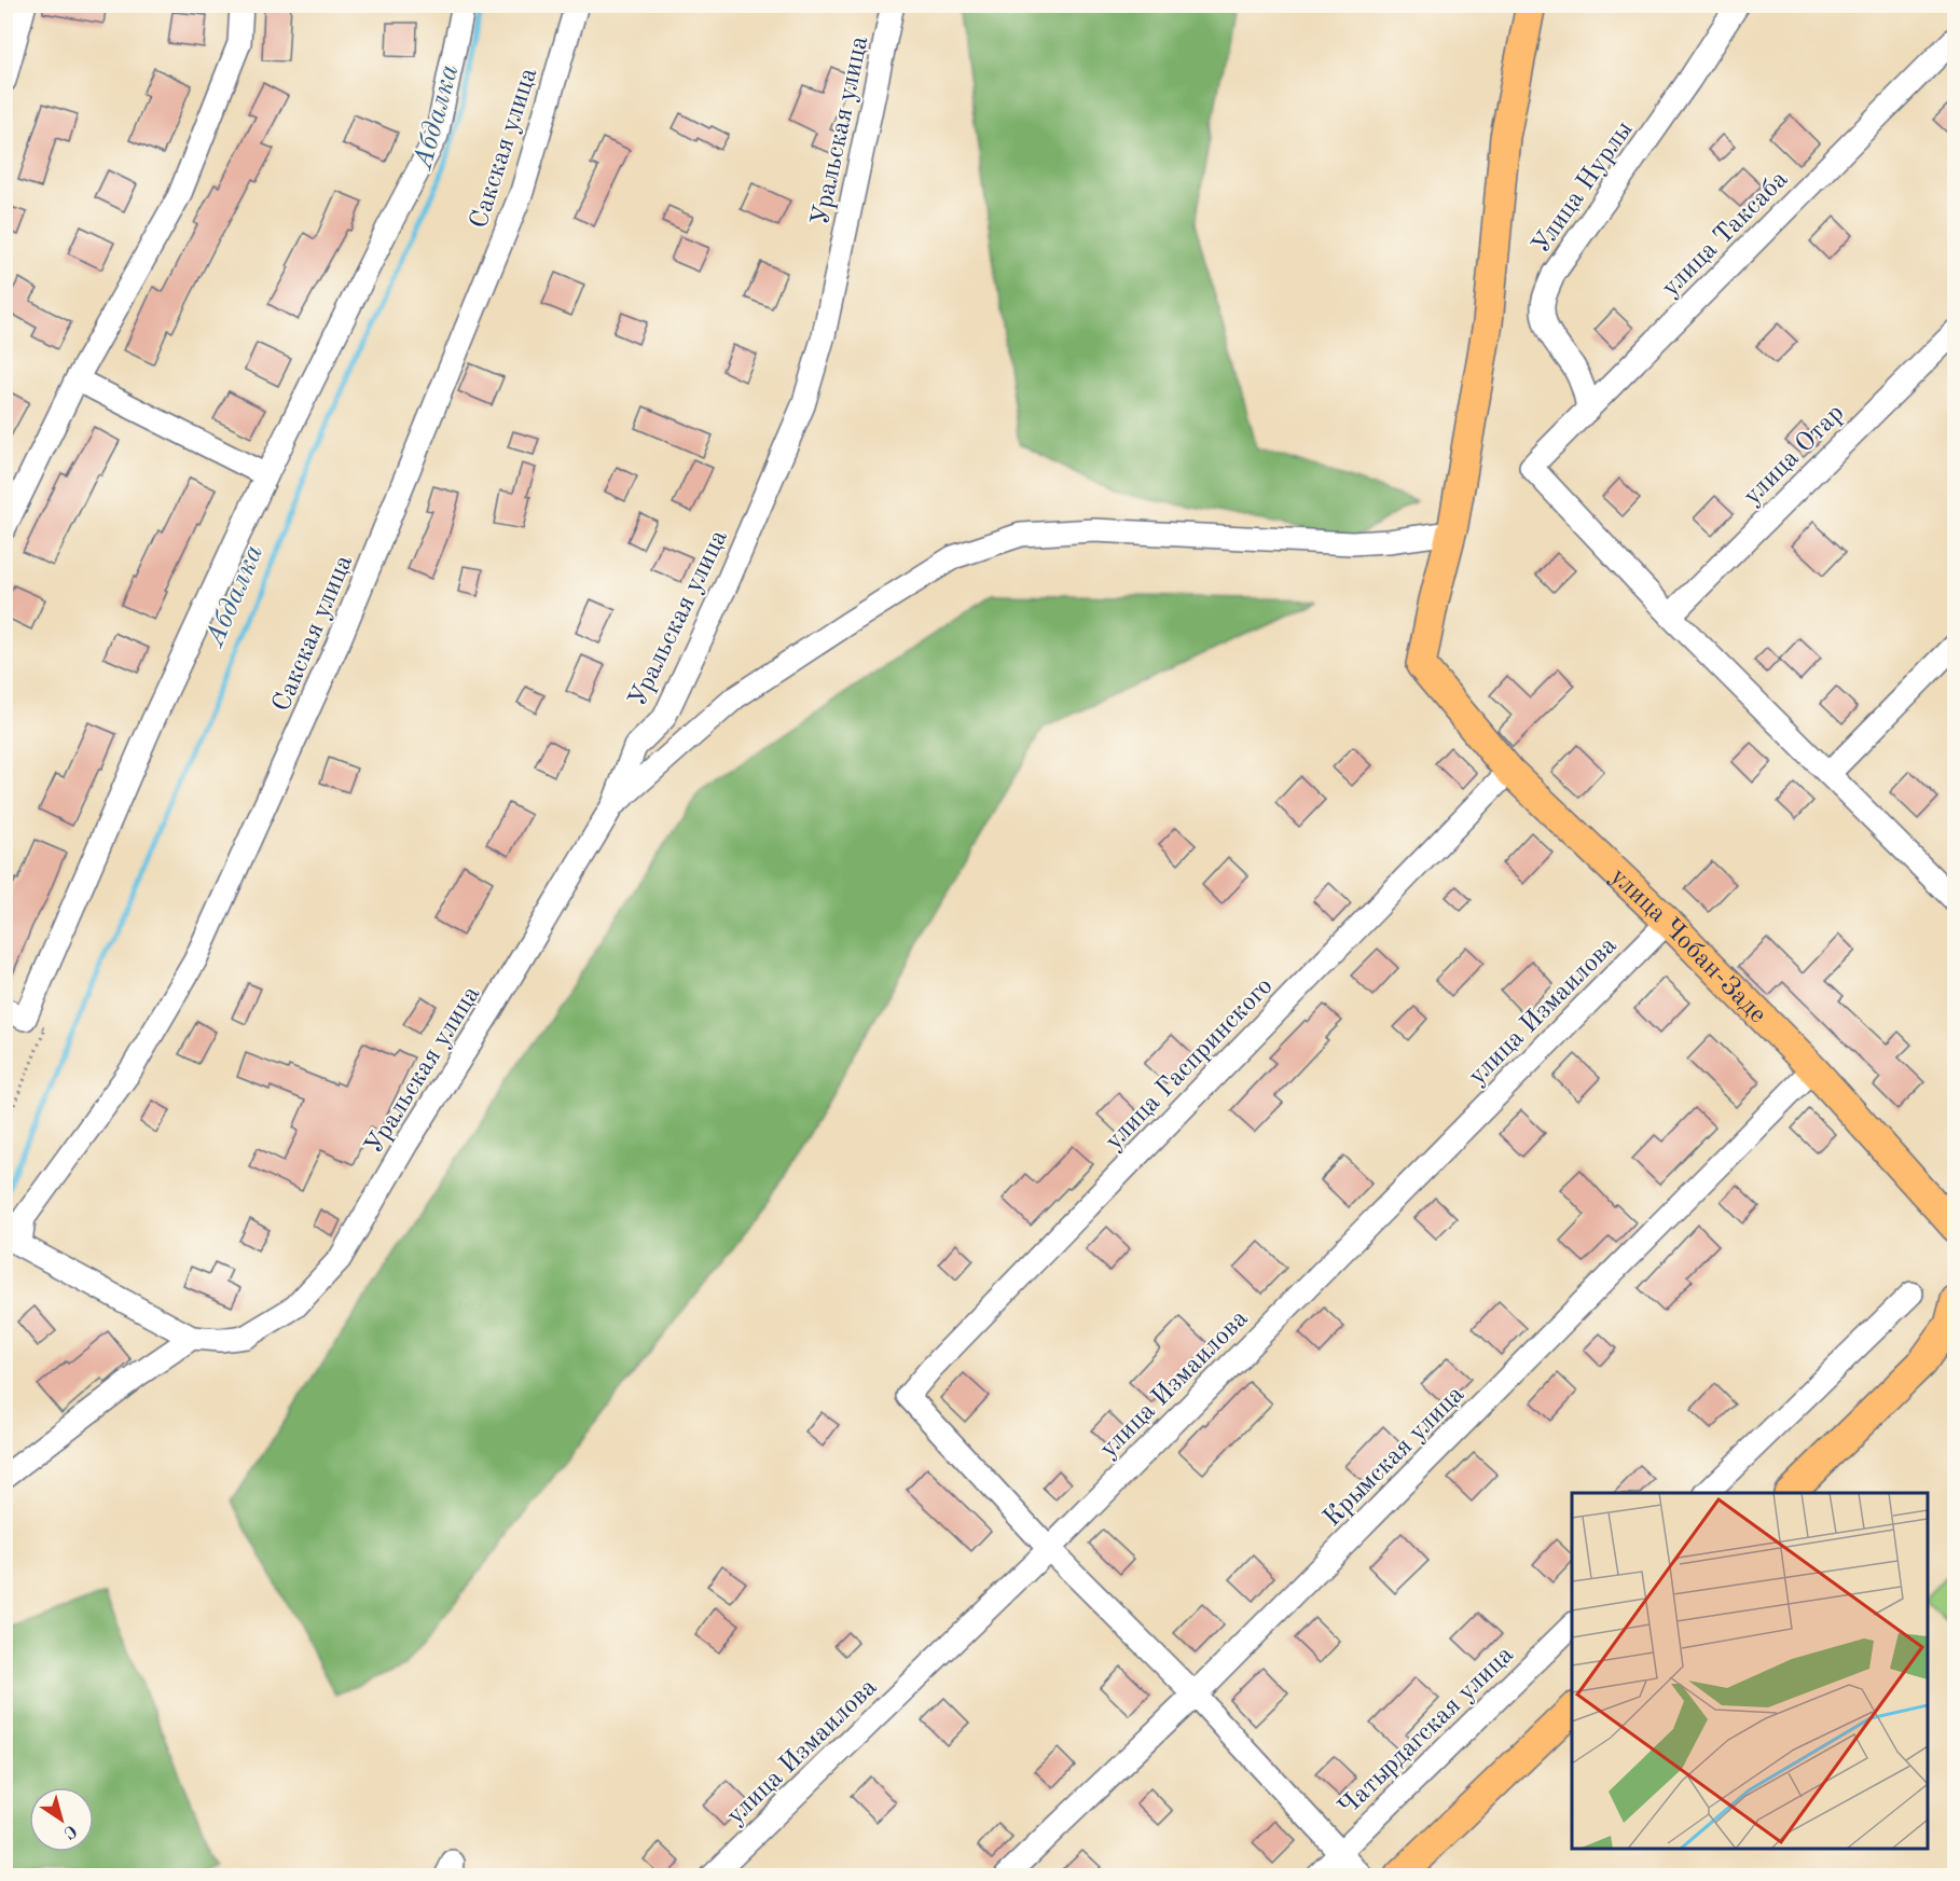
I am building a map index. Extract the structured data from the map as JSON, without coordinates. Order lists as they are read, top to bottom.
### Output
{
  "streets": {
    "main road": ["улица Чобан-Заде"],
    "street": [
      "Уральская улица",
      "Сакская улица",
      "Улица Нурлы",
      "улица Таксаба",
      "улица Отар",
      "улица Измаилова",
      "улица Гаспринского",
      "Крымская улица",
      "Чатырдагская улица"
    ]
  },
  "crossings": [
    ["Улица Нурлы", "улица Таксаба"],
    ["улица Таксаба", "улица Отар"],
    ["улица Чобан-Заде", "улица Измаилова"],
    ["улица Чобан-Заде", "улица Гаспринского"],
    ["улица Чобан-Заде", "Крымская улица"],
    ["улица Измаилова", "улица Гаспринского"]
  ],
  "water": ["Абдалка"],
  "north": "bottom right"
}
